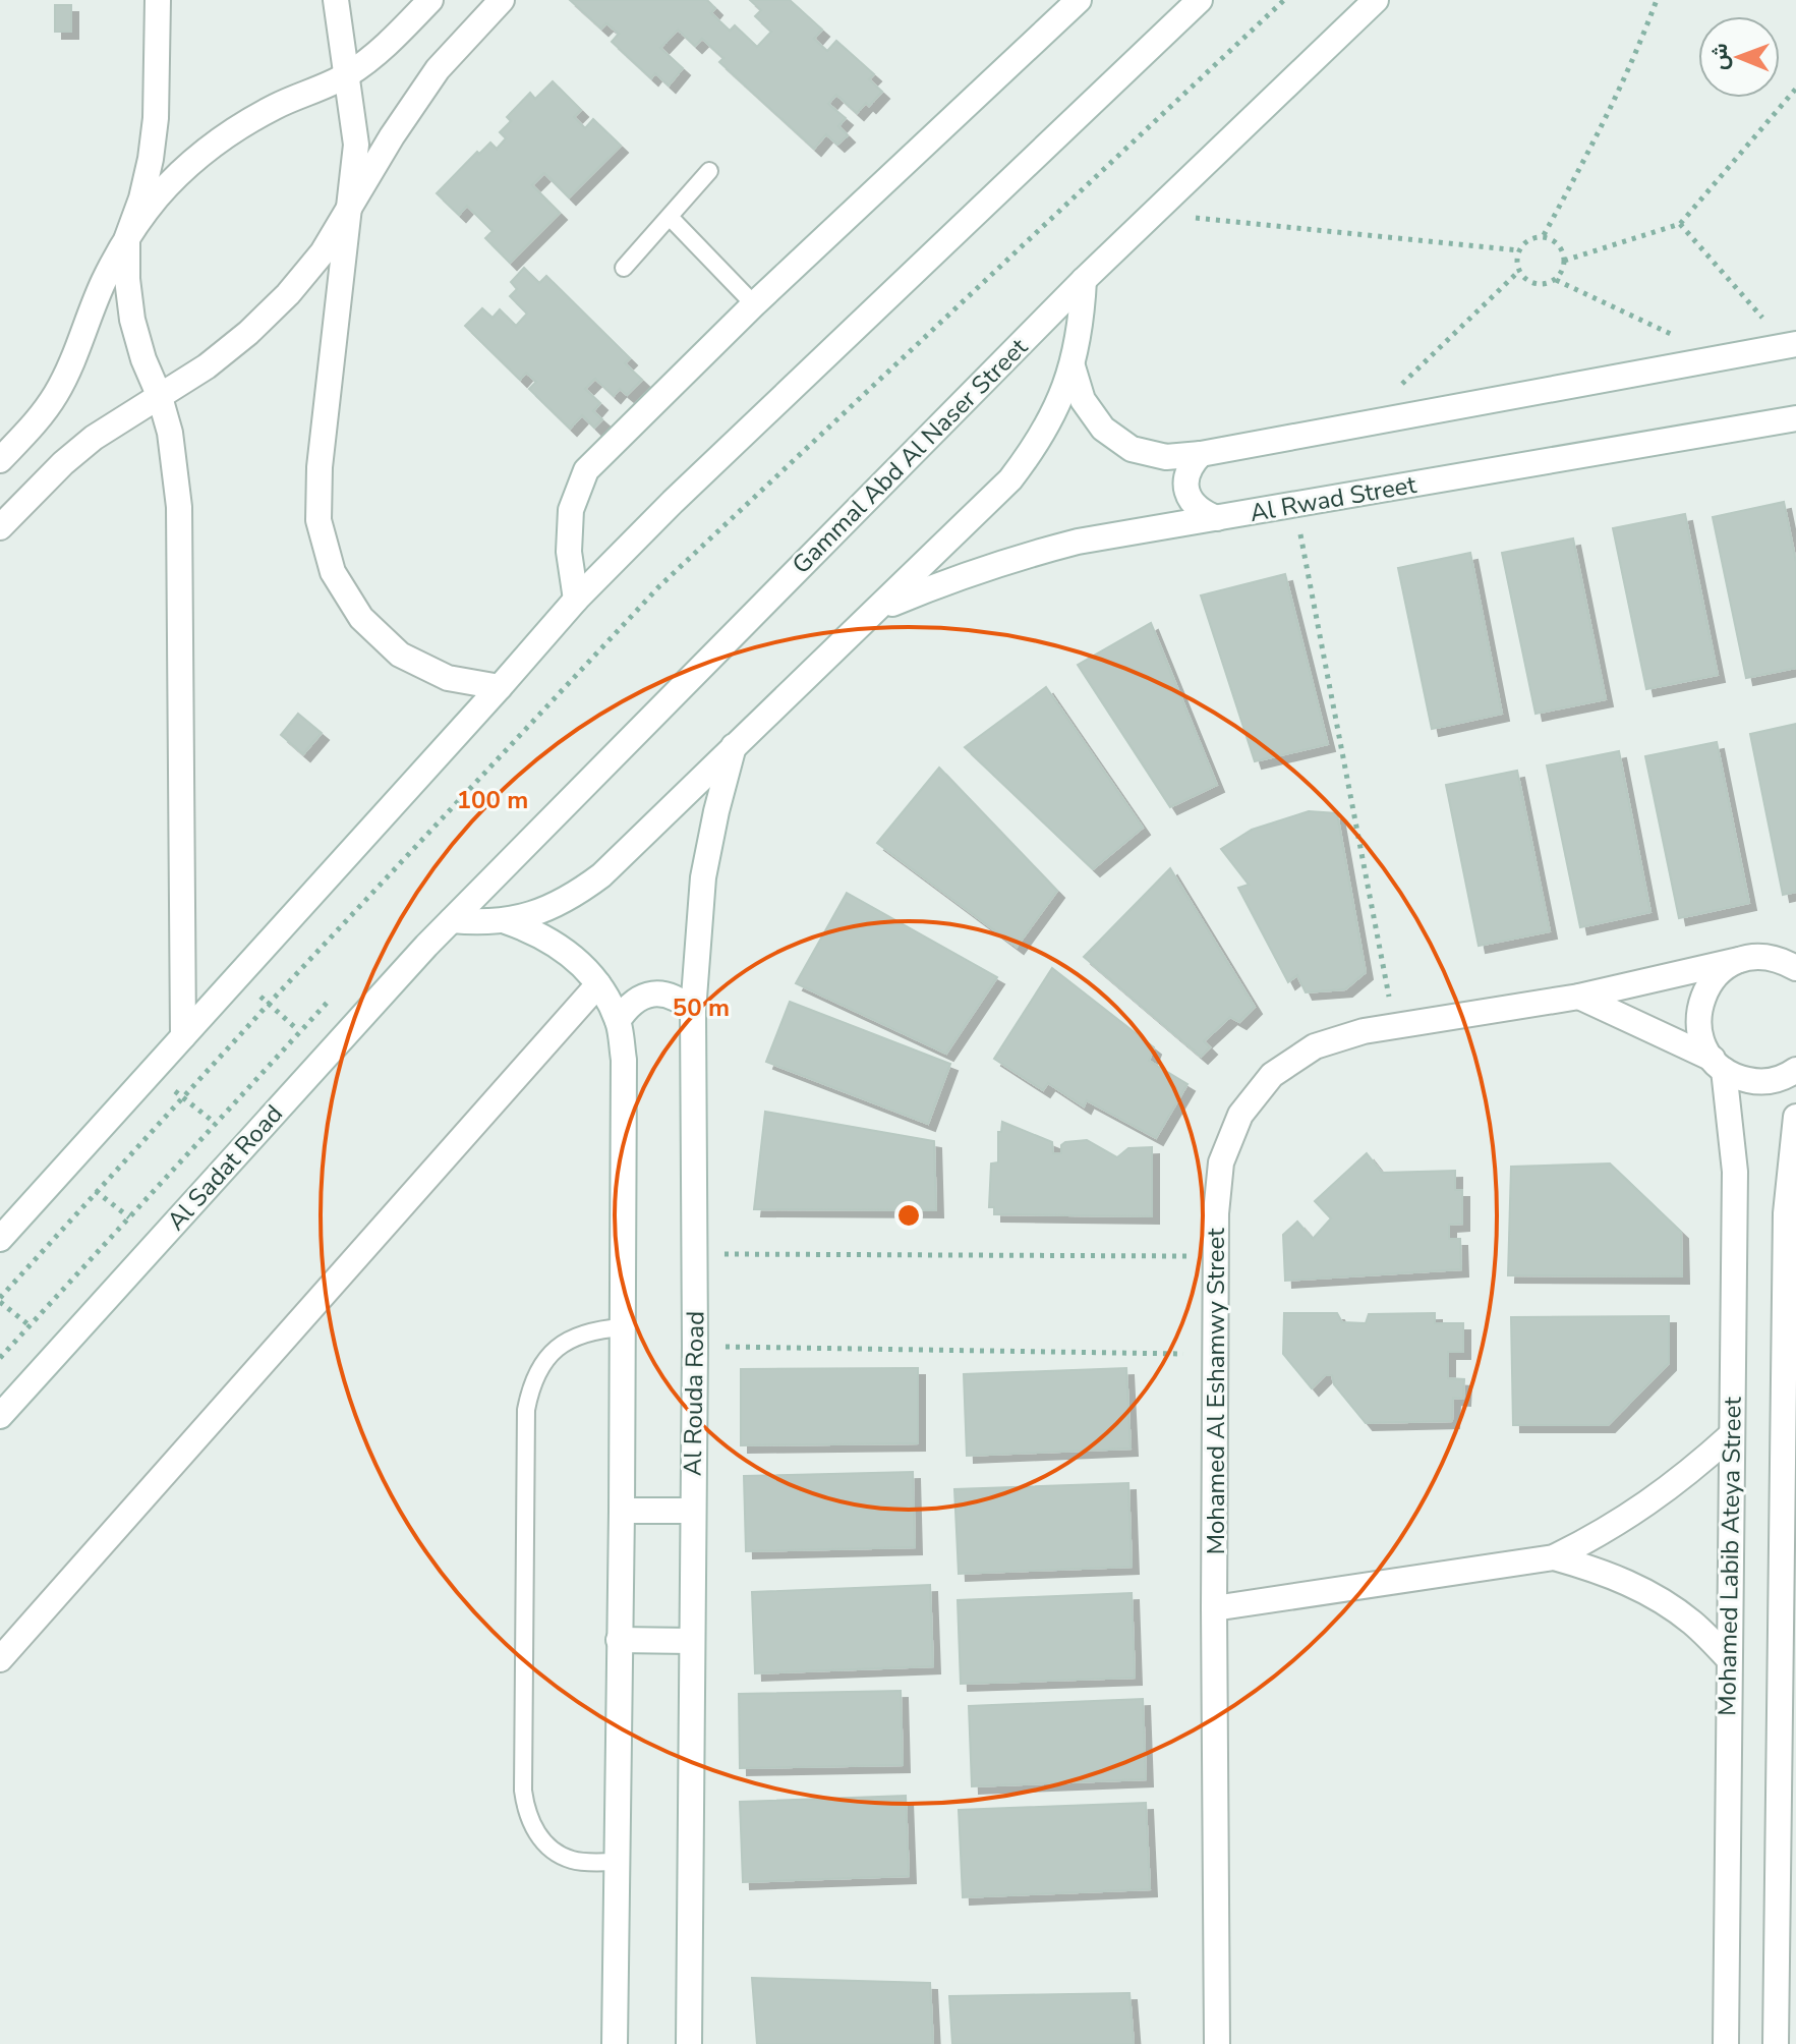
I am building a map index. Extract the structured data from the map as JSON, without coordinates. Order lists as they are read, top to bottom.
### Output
{
  "streets": {
    "street": [
      "Gammal Abd Al Naser Street",
      "Al Rwad Street",
      "Al Sadat Road",
      "Mohamed Al Eshamwy Street",
      "Al Rouda Road",
      "Mohamed Labib Ateya Street"
    ]
  },
  "crossings": [
    ["Gammal Abd Al Naser Street", "Al Sadat Road"],
    ["Mohamed Al Eshamwy Street", "Mohamed Labib Ateya Street"]
  ],
  "north": "left",
  "rings": ["100 m", "50 m"]
}
